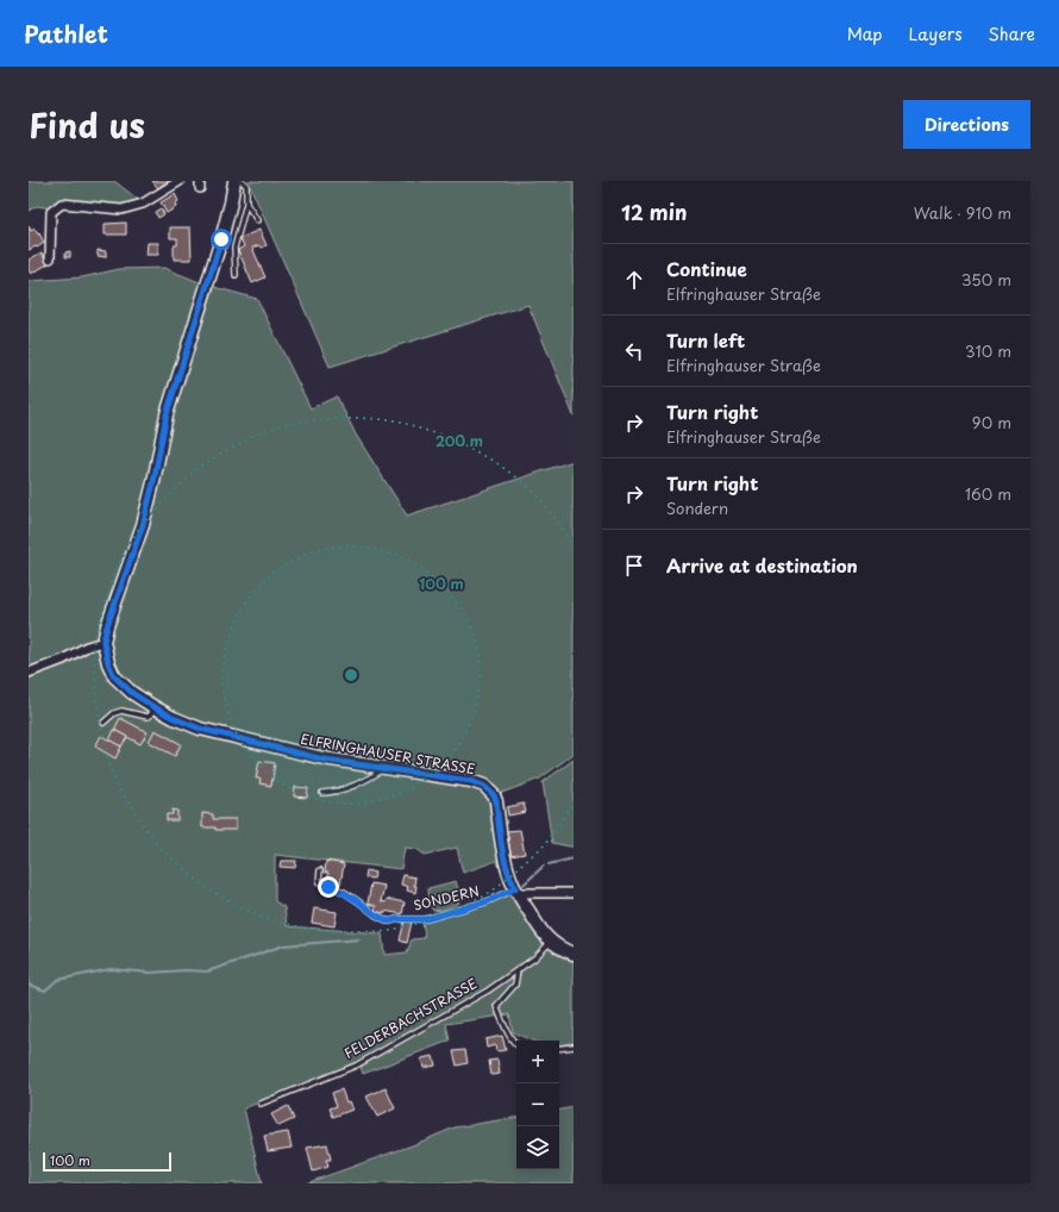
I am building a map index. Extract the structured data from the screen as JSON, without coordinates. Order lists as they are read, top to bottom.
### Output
{
  "streets": {
    "street": ["ELFRINGHAUSER STRASSE"],
    "lane": ["SONDERN", "FELDERBACHSTRASSE"]
  },
  "crossings": [
    ["ELFRINGHAUSER STRASSE", "SONDERN"]
  ],
  "scale_bar": "100 m",
  "page": {
    "header": "Pathlet",
    "nav": ["Map", "Layers", "Share"],
    "title": "Find us",
    "buttons": "Directions",
    "heading": ["12 min", "Walk · 910 m"],
    "list": [
      ["Continue", "Elfringhauser Straße", "350 m"],
      ["Turn left", "Elfringhauser Straße", "310 m"],
      ["Turn right", "Elfringhauser Straße", "90 m"],
      ["Turn right", "Sondern", "160 m"],
      "Arrive at destination"
    ],
    "map_buttons": ["+", "−"],
    "scale": "100 m"
  },
  "rings": ["200 m", "100 m"]
}
